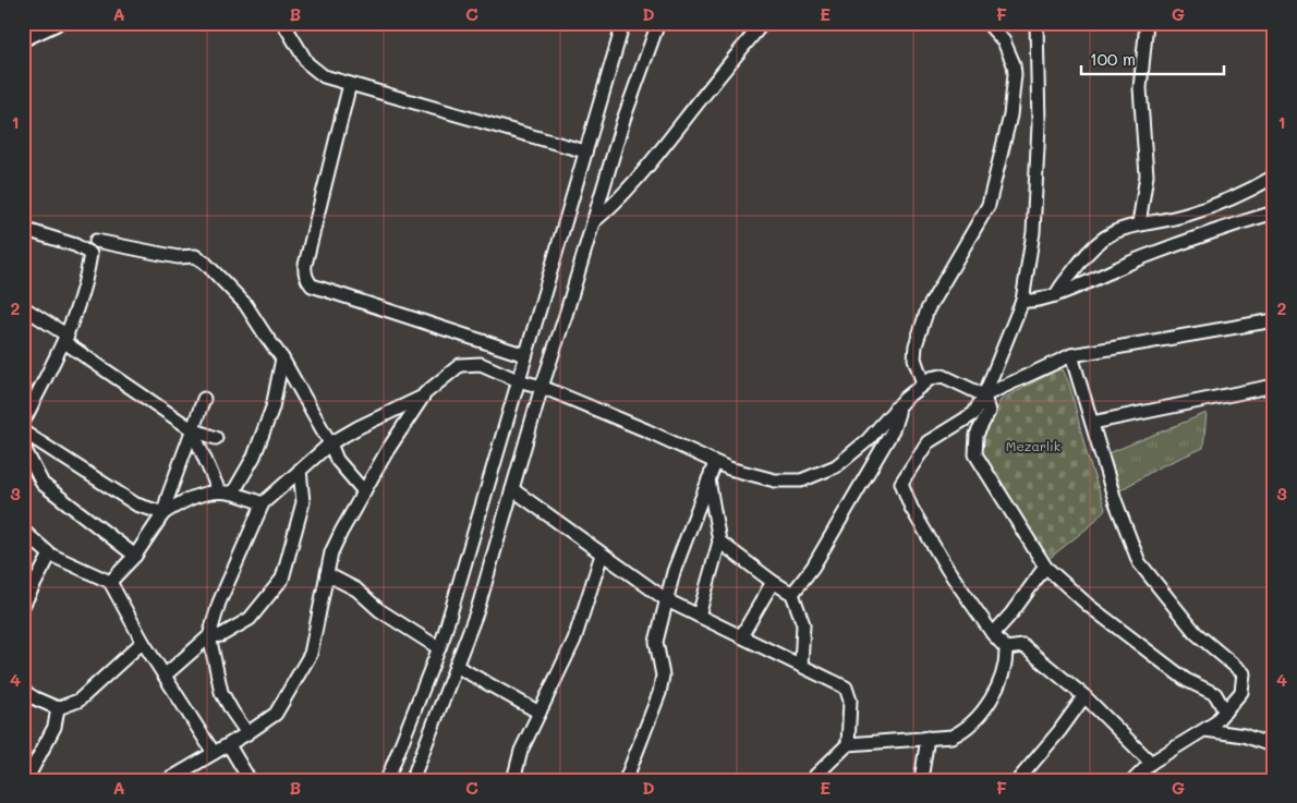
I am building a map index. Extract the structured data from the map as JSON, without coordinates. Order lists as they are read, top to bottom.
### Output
{
  "parks": ["Mezarlık"],
  "scale_bar": "100 m",
  "grid": {
    "columns": [
      "A",
      "B",
      "C",
      "D",
      "E",
      "F",
      "G"
    ],
    "rows": [
      "1",
      "2",
      "3",
      "4"
    ]
  }
}
